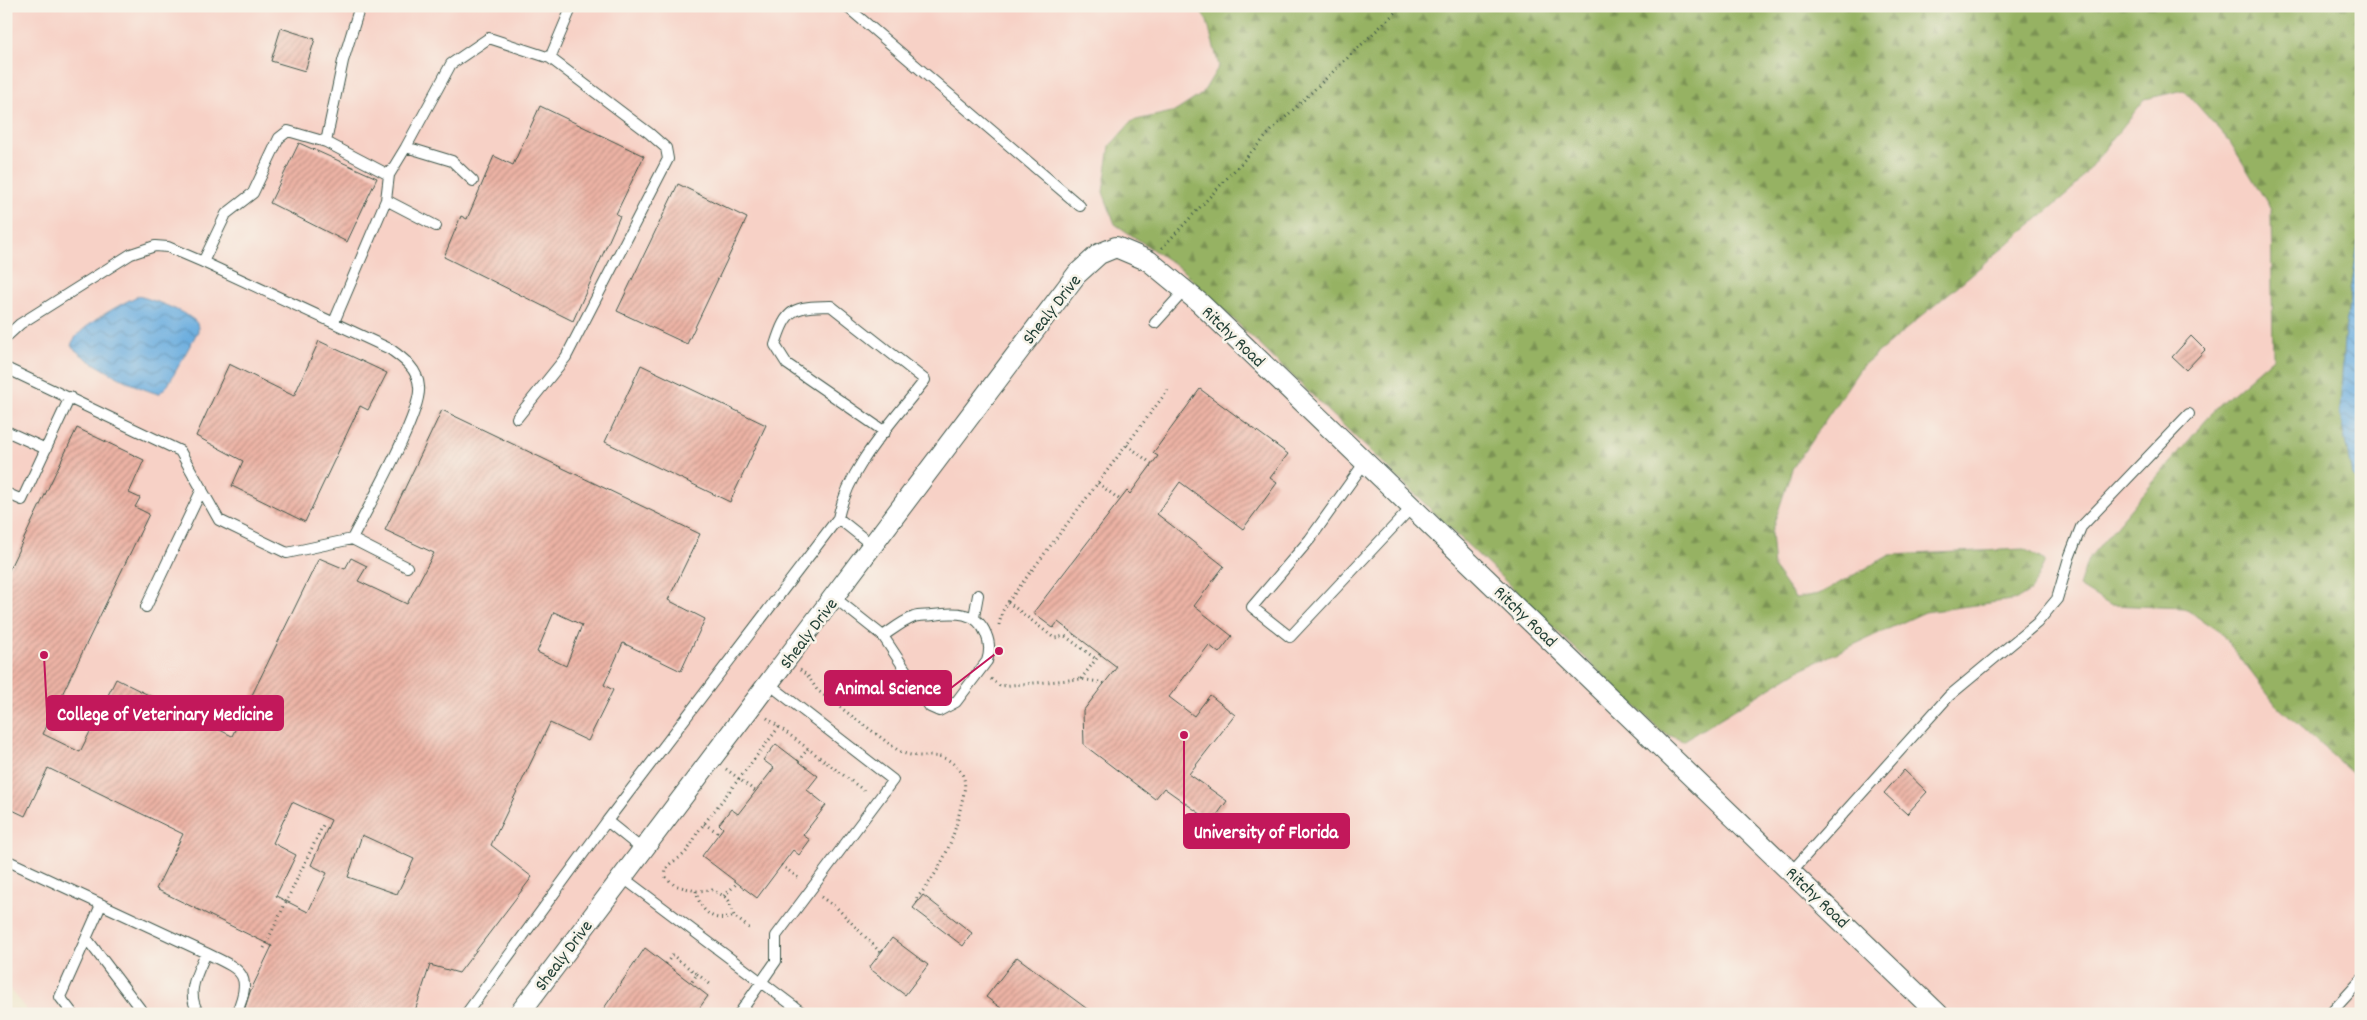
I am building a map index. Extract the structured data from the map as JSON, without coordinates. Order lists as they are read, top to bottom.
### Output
{
  "streets": {
    "street": ["Shealy Drive", "Ritchy Road"]
  },
  "crossings": [
    ["Shealy Drive", "Ritchy Road"]
  ],
  "places": ["Animal Science", "College of Veterinary Medicine", "University of Florida"]
}
